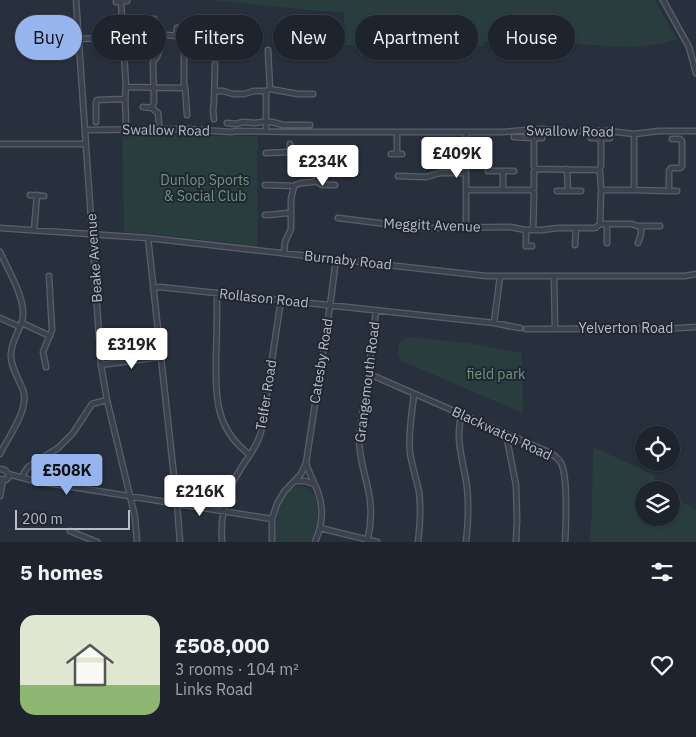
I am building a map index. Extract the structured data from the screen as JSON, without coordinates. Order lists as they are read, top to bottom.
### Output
{
  "streets": {
    "street": [
      "Swallow Road",
      "Meggitt Avenue",
      "Beake Avenue",
      "Burnaby Road",
      "Rollason Road",
      "Yelverton Road",
      "Catesby Road",
      "Grangemouth Road",
      "Telfer Road",
      "Blackwatch Road"
    ]
  },
  "crossings": [
    ["Swallow Road", "Beake Avenue"],
    ["Beake Avenue", "Burnaby Road"],
    ["Burnaby Road", "Catesby Road"],
    ["Rollason Road", "Catesby Road"],
    ["Rollason Road", "Grangemouth Road"],
    ["Rollason Road", "Telfer Road"],
    ["Grangemouth Road", "Blackwatch Road"]
  ],
  "parks": ["Dunlop Sports & Social Club", "field park"],
  "scale_bar": "200 m",
  "page": {
    "chip": [
      "Buy",
      "Rent",
      "Filters",
      "New",
      "Apartment",
      "House"
    ],
    "price": [
      "£409K",
      "£234K",
      "£319K",
      "£508K",
      "£216K"
    ],
    "scale": "200 m",
    "heading": "5 homes",
    "list": [
      {
        "name": "£508,000",
        "note": "3 rooms · 104 m² · Links Road"
      }
    ]
  }
}
